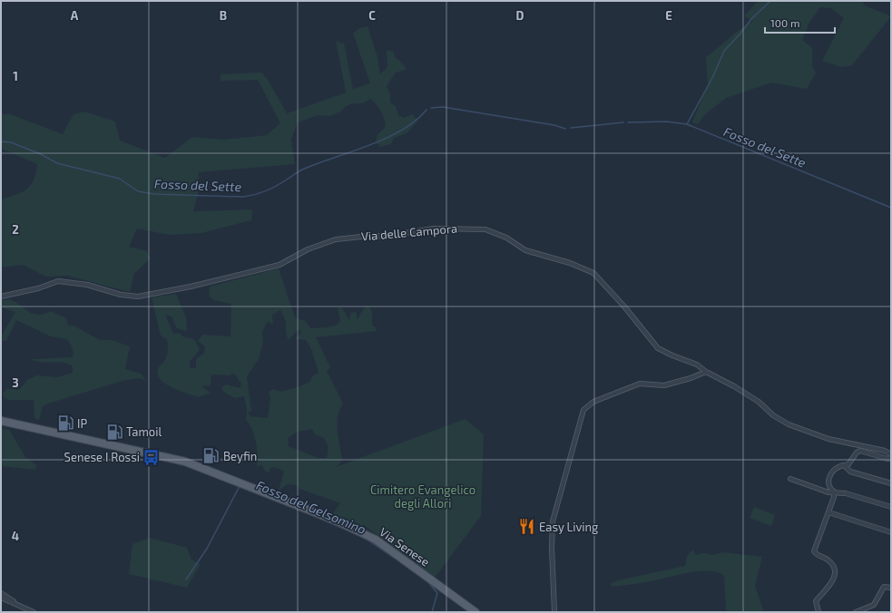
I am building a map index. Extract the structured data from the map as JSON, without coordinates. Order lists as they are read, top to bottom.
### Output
{
  "streets": {
    "main road": ["Via Senese"],
    "street": ["Via delle Campora"]
  },
  "water": ["Fosso del Sette", "Fosso del Gelsomino"],
  "parks": ["Cimitero Evangelico degli Allori"],
  "places": {
    "fuel station": ["IP", "Tamoil", "Beyfin"],
    "bus stop": ["Senese I Rossi"],
    "restaurant": ["Easy Living"]
  },
  "scale_bar": "100 m",
  "grid": {
    "columns": [
      "A",
      "B",
      "C",
      "D",
      "E"
    ],
    "rows": [
      "1",
      "2",
      "3",
      "4"
    ]
  }
}
